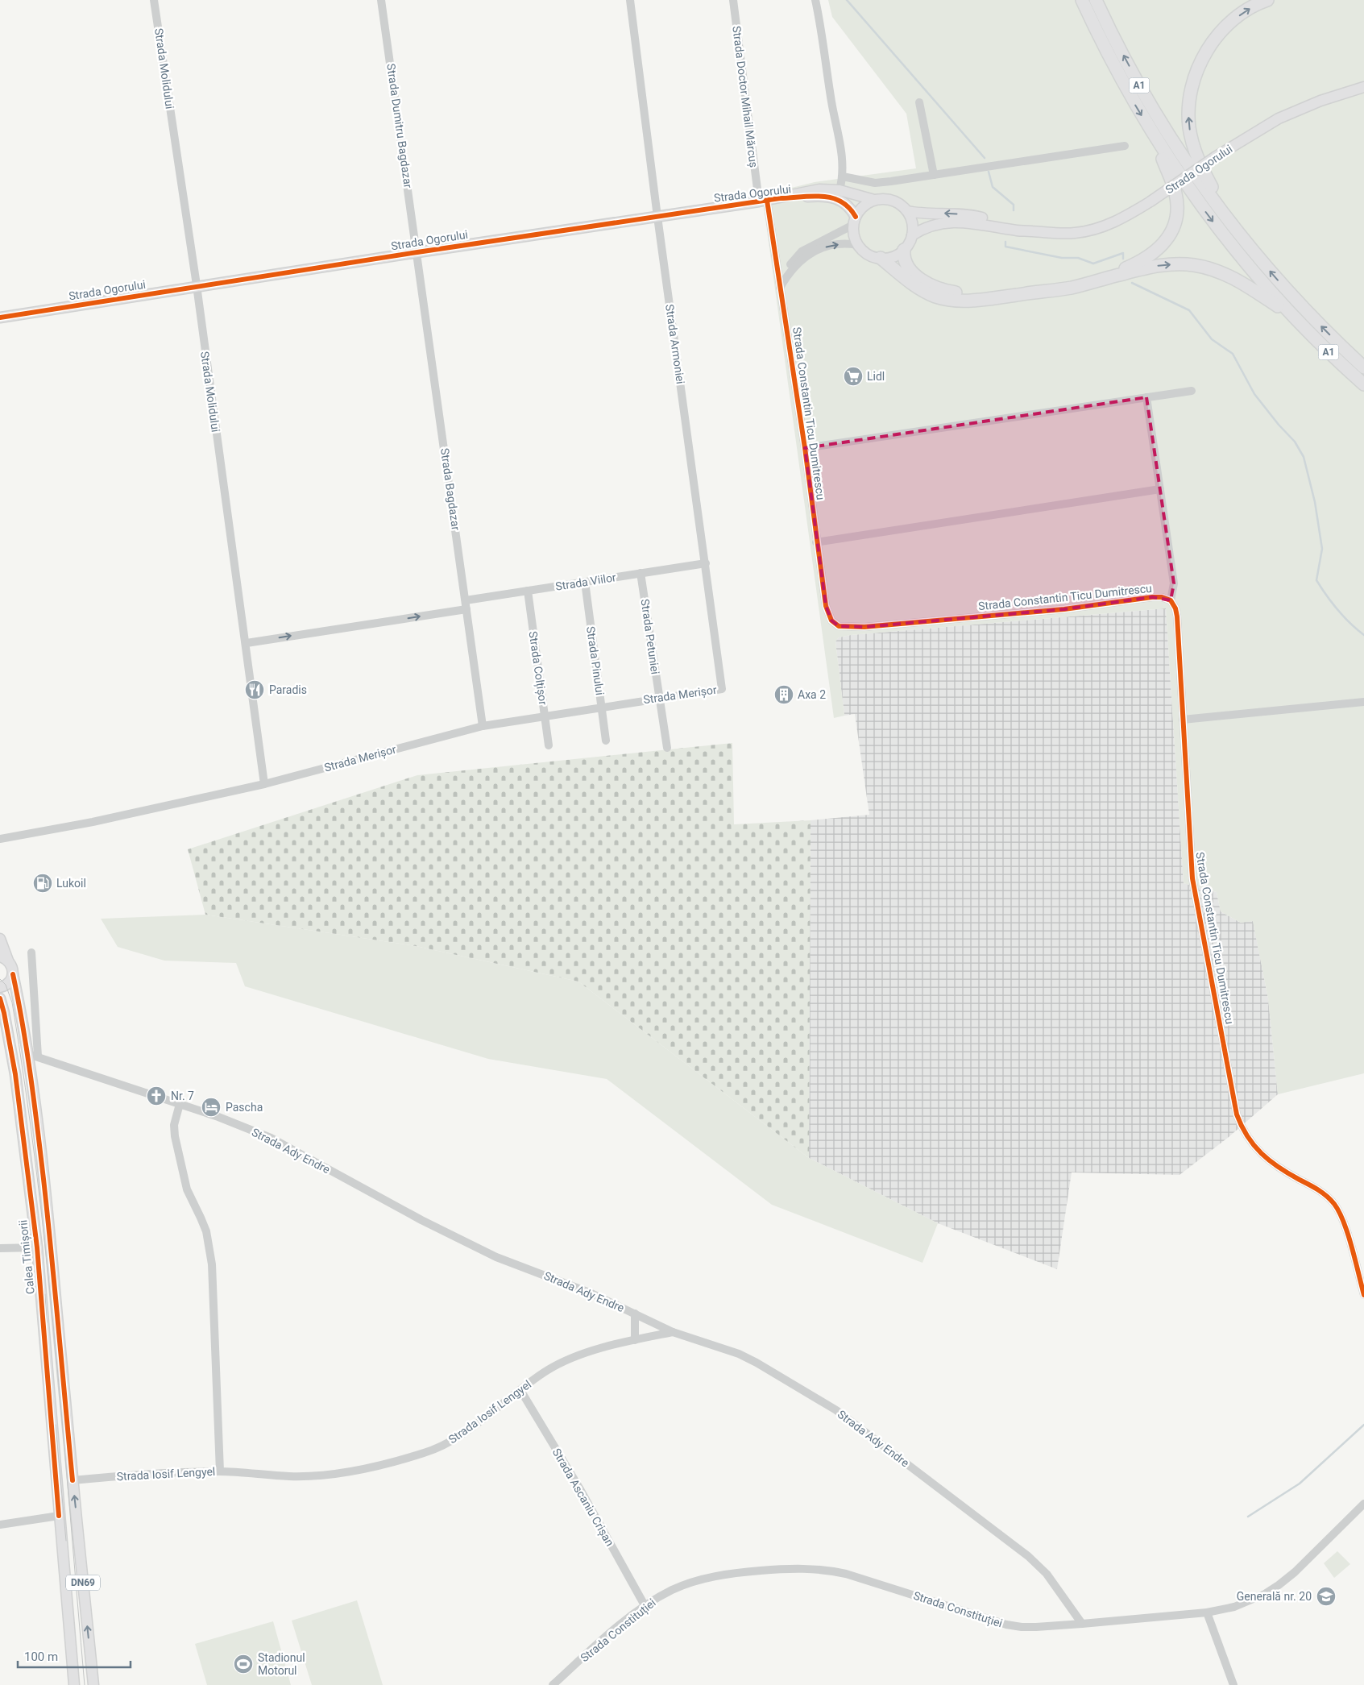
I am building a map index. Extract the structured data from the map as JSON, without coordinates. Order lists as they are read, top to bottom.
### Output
{
  "streets": {
    "highway": ["A1"],
    "main road": ["Strada Ogorului", "Calea Timișorii", "DN69"],
    "street": [
      "Strada Molidului",
      "Strada Doctor Mihail Mărcuș",
      "Strada Dumitru Bagdazar",
      "Strada Armoniei",
      "Strada Constantin Ticu Dumitrescu",
      "Strada Bagdazar",
      "Strada Viilor",
      "Strada Petuniei",
      "Strada Pinului",
      "Strada Colțișor",
      "Strada Merișor",
      "Strada Ady Endre",
      "Strada Iosif Lengyel",
      "Strada Ascaniu Crișan",
      "Strada Constituției"
    ]
  },
  "crossings": [
    ["Strada Molidului", "Strada Ogorului"],
    ["Strada Molidului", "Strada Viilor"],
    ["Strada Molidului", "Strada Merișor"],
    ["Strada Doctor Mihail Mărcuș", "Strada Ogorului"],
    ["Strada Doctor Mihail Mărcuș", "Strada Constantin Ticu Dumitrescu"],
    ["Strada Dumitru Bagdazar", "Strada Ogorului"],
    ["Strada Dumitru Bagdazar", "Strada Bagdazar"],
    ["Strada Ogorului", "Strada Armoniei"],
    ["Strada Ogorului", "Strada Constantin Ticu Dumitrescu"],
    ["Strada Ogorului", "Strada Bagdazar"],
    ["Strada Armoniei", "Strada Viilor"],
    ["Strada Armoniei", "Strada Merișor"],
    ["Strada Bagdazar", "Strada Viilor"],
    ["Strada Bagdazar", "Strada Merișor"],
    ["Strada Viilor", "Strada Petuniei"],
    ["Strada Viilor", "Strada Pinului"],
    ["Strada Viilor", "Strada Colțișor"],
    ["Strada Petuniei", "Strada Merișor"],
    ["Strada Pinului", "Strada Merișor"],
    ["Strada Colțișor", "Strada Merișor"],
    ["Strada Ady Endre", "Strada Iosif Lengyel"],
    ["Strada Ady Endre", "DN69"],
    ["Strada Ady Endre", "Strada Constituției"],
    ["Strada Iosif Lengyel", "Strada Ascaniu Crișan"],
    ["Strada Iosif Lengyel", "DN69"],
    ["Strada Ascaniu Crișan", "Strada Constituției"]
  ],
  "one_way": ["Strada Viilor"],
  "places": {
    "supermarket": ["Lidl"],
    "restaurant": ["Paradis"],
    "building": ["Axa 2"],
    "fuel station": ["Lukoil"],
    "church": ["Nr. 7"],
    "hotel": ["Pascha"],
    "school or university": ["Generală nr. 20"],
    "sports": ["Stadionul Motorul"]
  },
  "scale_bar": "100 m"
}
